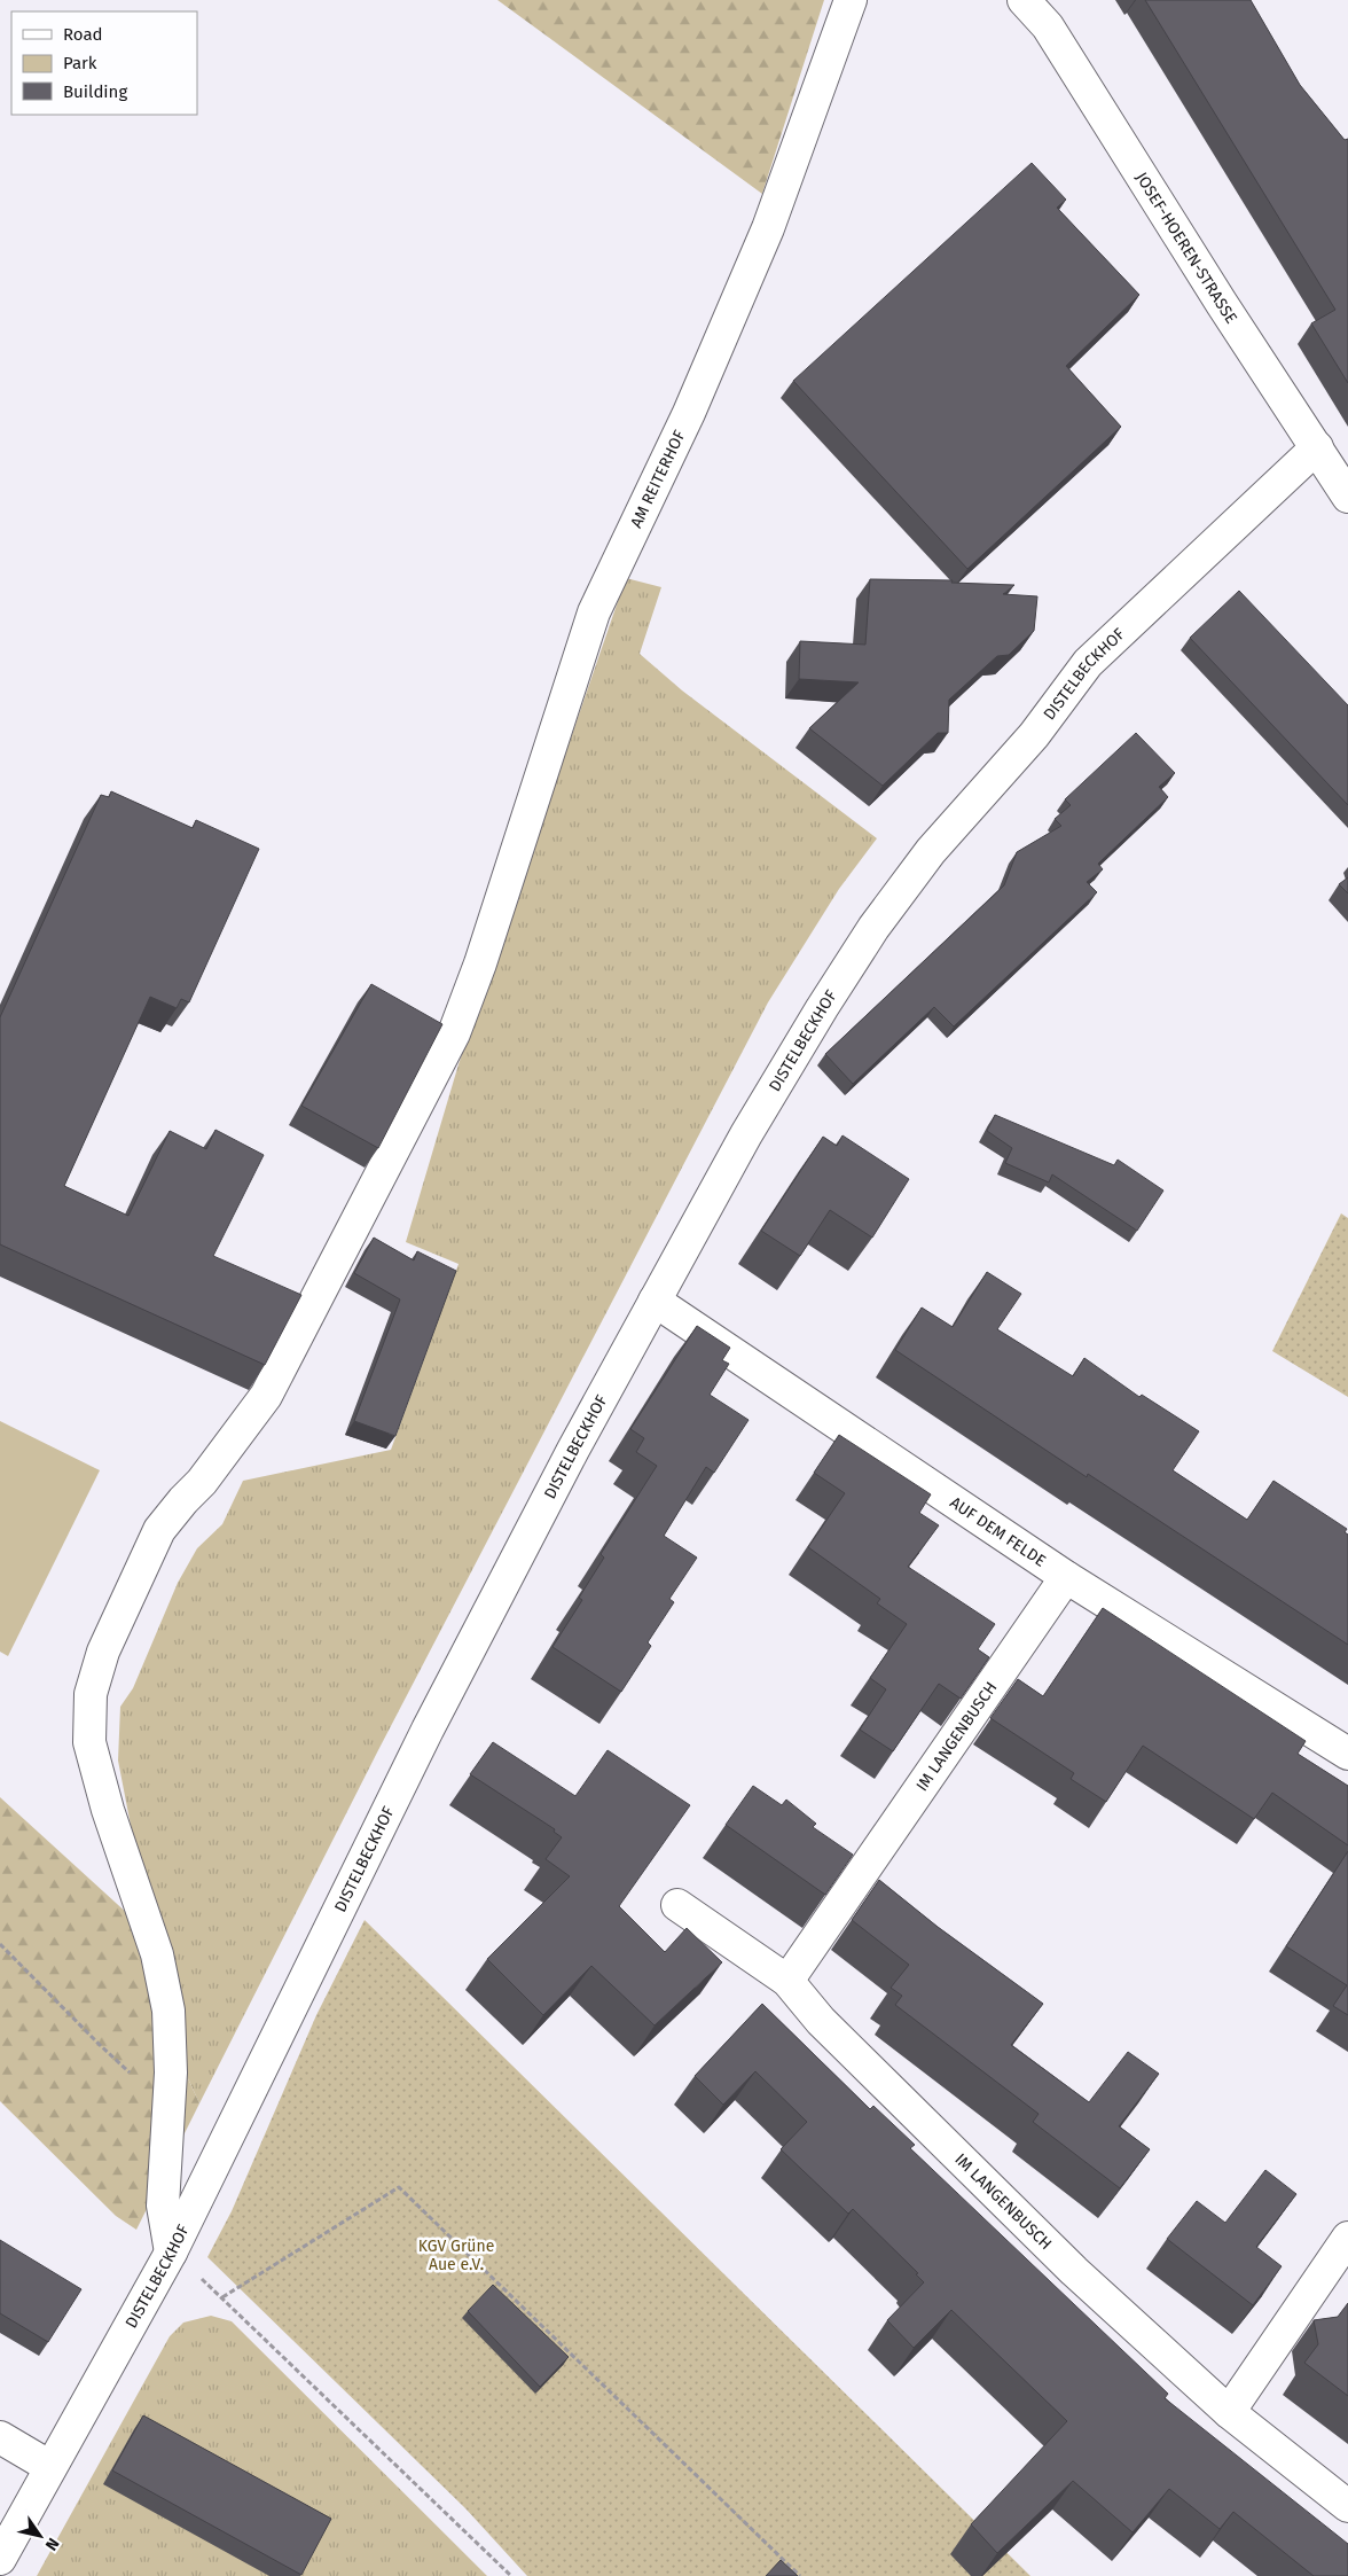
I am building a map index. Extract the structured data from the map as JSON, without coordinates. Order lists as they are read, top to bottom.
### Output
{
  "streets": {
    "street": [
      "JOSEF-HOEREN-STRASSE",
      "AM REITERHOF",
      "DISTELBECKHOF",
      "AUF DEM FELDE",
      "IM LANGENBUSCH"
    ]
  },
  "crossings": [
    ["JOSEF-HOEREN-STRASSE", "DISTELBECKHOF"],
    ["AM REITERHOF", "DISTELBECKHOF"],
    ["DISTELBECKHOF", "AUF DEM FELDE"],
    ["AUF DEM FELDE", "IM LANGENBUSCH"]
  ],
  "parks": ["KGV Grüne Aue e.V."],
  "legend": ["Road", "Park", "Building"],
  "north": "bottom right"
}
